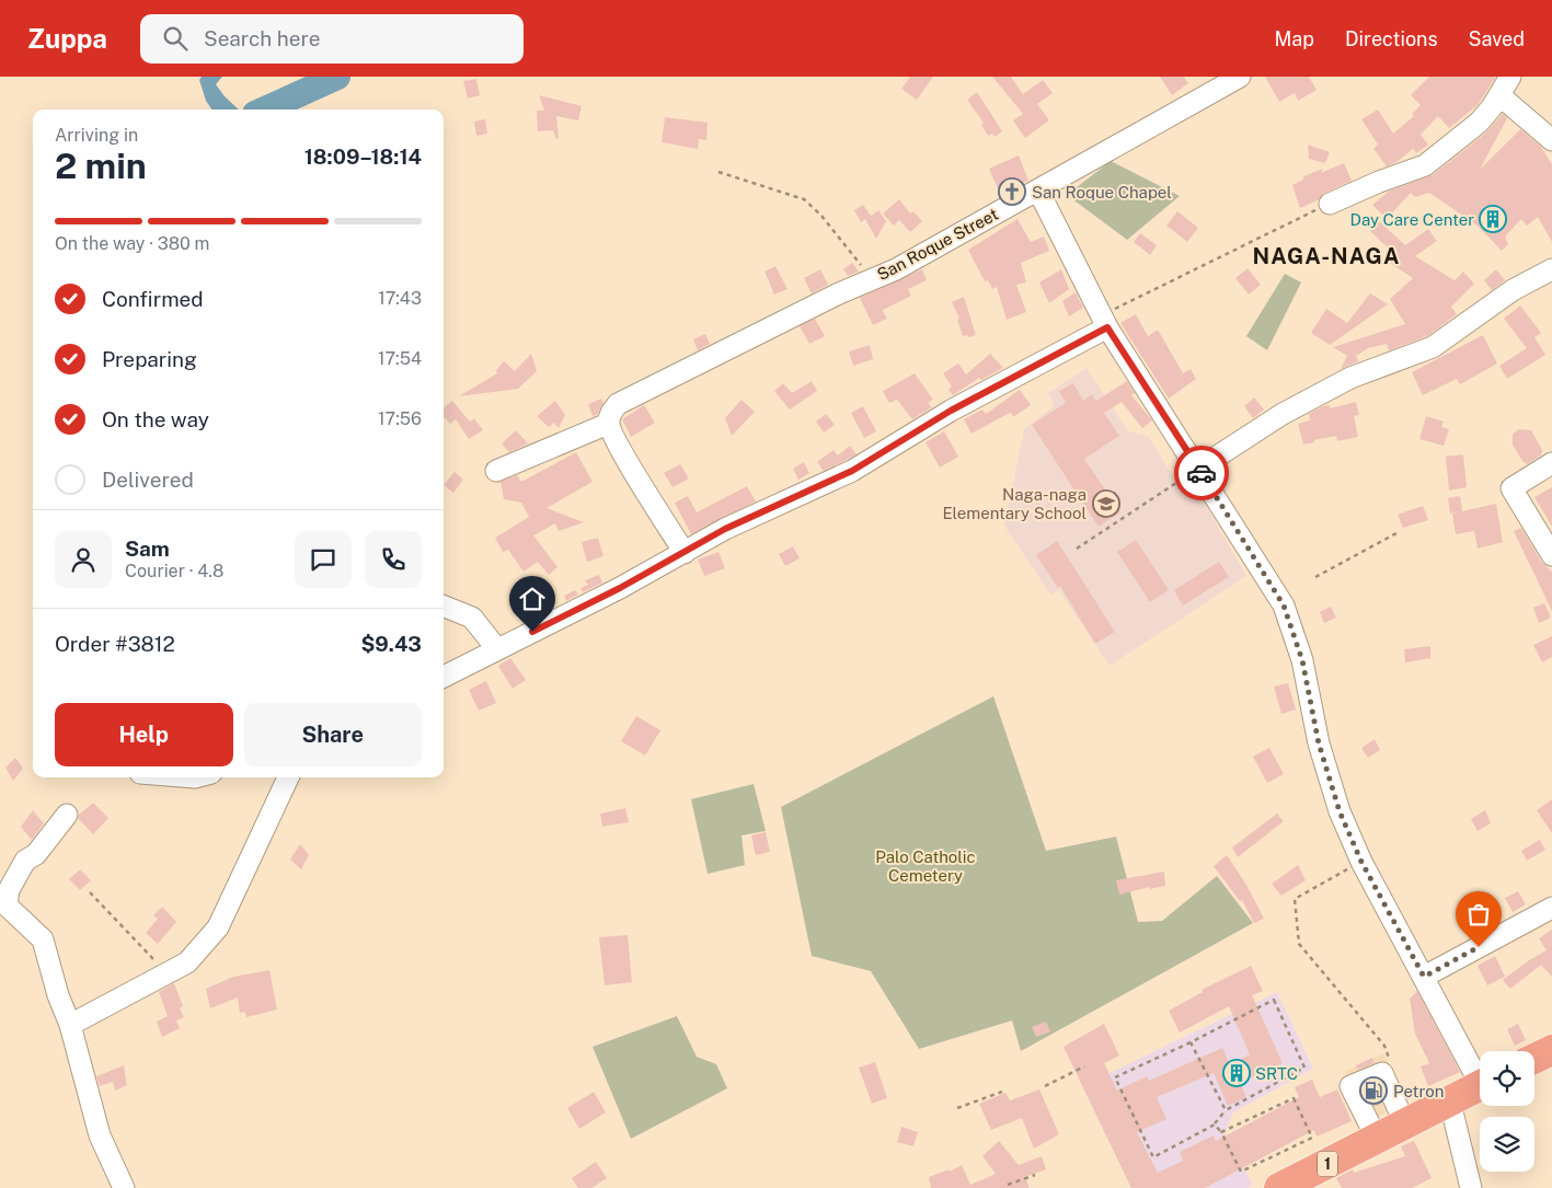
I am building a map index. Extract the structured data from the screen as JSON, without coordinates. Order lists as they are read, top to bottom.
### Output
{
  "streets": {
    "highway": ["1"],
    "street": ["San Roque Street"]
  },
  "districts": ["NAGA-NAGA"],
  "parks": ["Palo Catholic Cemetery"],
  "places": {
    "church": ["San Roque Chapel"],
    "building": ["Day Care Center", "SRTC"],
    "school or university": ["Naga-naga Elementary School"],
    "fuel station": ["Petron"]
  },
  "page": {
    "header": "Zuppa",
    "search": "Search here",
    "nav": ["Map", "Directions", "Saved"],
    "heading": ["2 min", "Arriving in", "18:09–18:14"],
    "panel": [
      "Sam",
      "Courier · 4.8",
      "Order #3812",
      "$9.43"
    ],
    "bar": "On the way · 380 m",
    "list": [
      ["Confirmed", "17:43"],
      ["Preparing", "17:54"],
      ["On the way", "17:56"],
      "Delivered"
    ],
    "buttons": ["Help", "Share"]
  }
}
